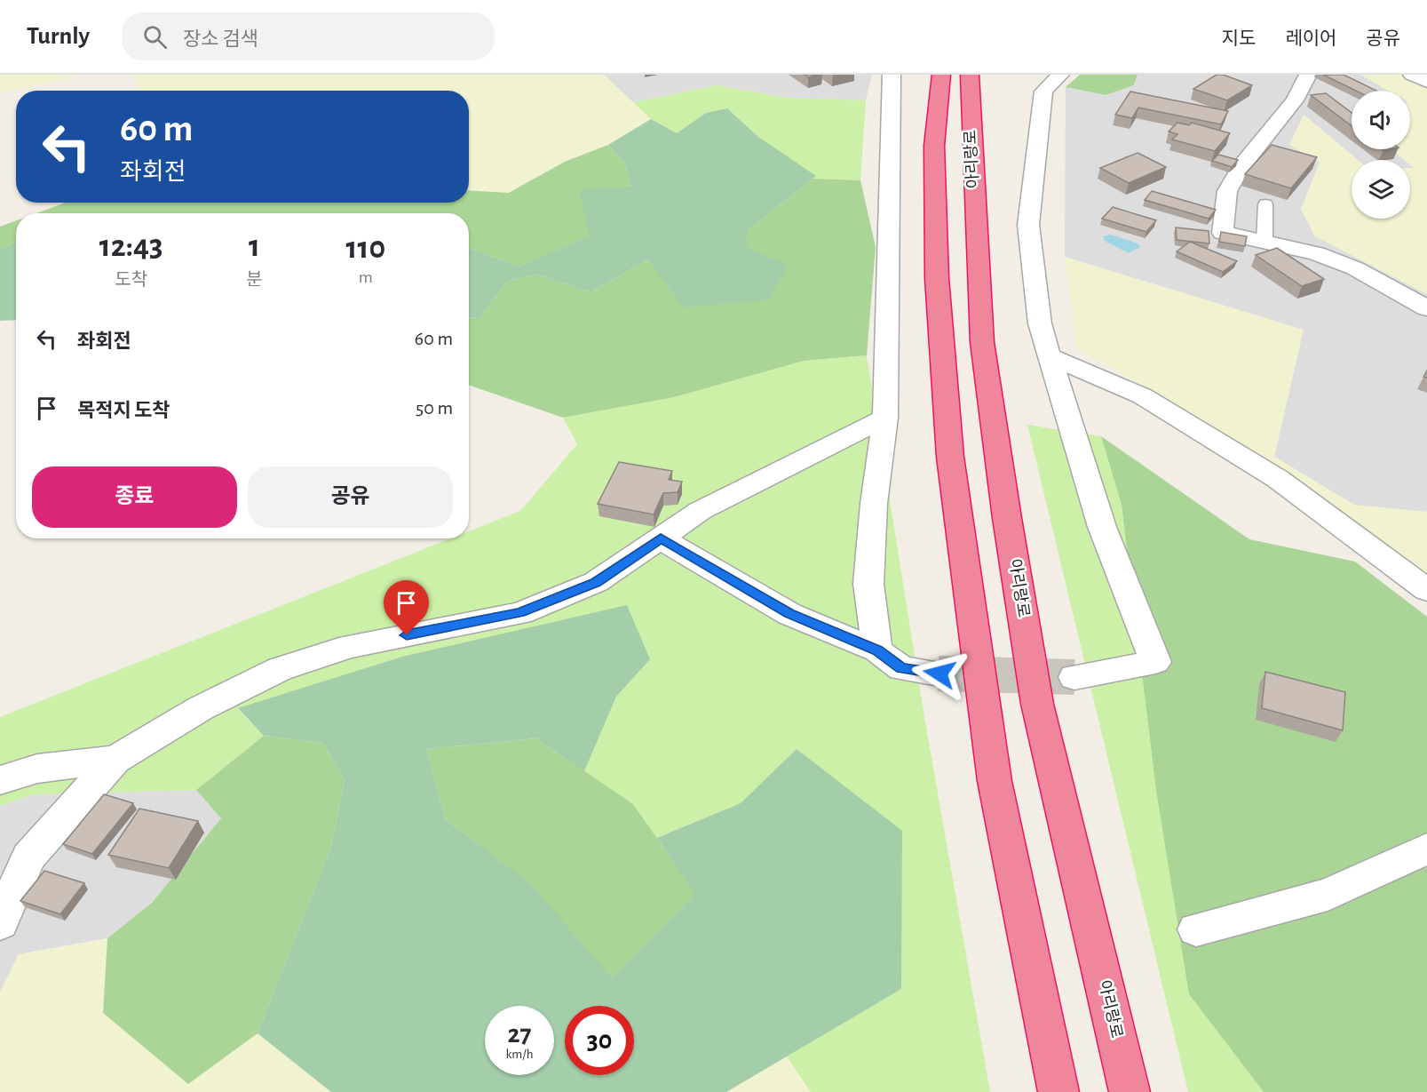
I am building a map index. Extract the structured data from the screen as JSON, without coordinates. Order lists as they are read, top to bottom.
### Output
{
  "streets": {
    "highway": ["아리랑로"]
  },
  "page": {
    "header": "Turnly",
    "search": "장소 검색",
    "nav": ["지도", "레이어", "공유"],
    "turn": ["60 m", "좌회전"],
    "eta": [
      "12:43",
      "도착",
      "1",
      "분",
      "110",
      "m"
    ],
    "list": [
      {
        "name": "좌회전",
        "value": "60 m"
      },
      {
        "name": "목적지 도착",
        "value": "50 m"
      }
    ],
    "buttons": ["종료", "공유"],
    "speed": "27 km/h",
    "limit": "30"
  }
}
